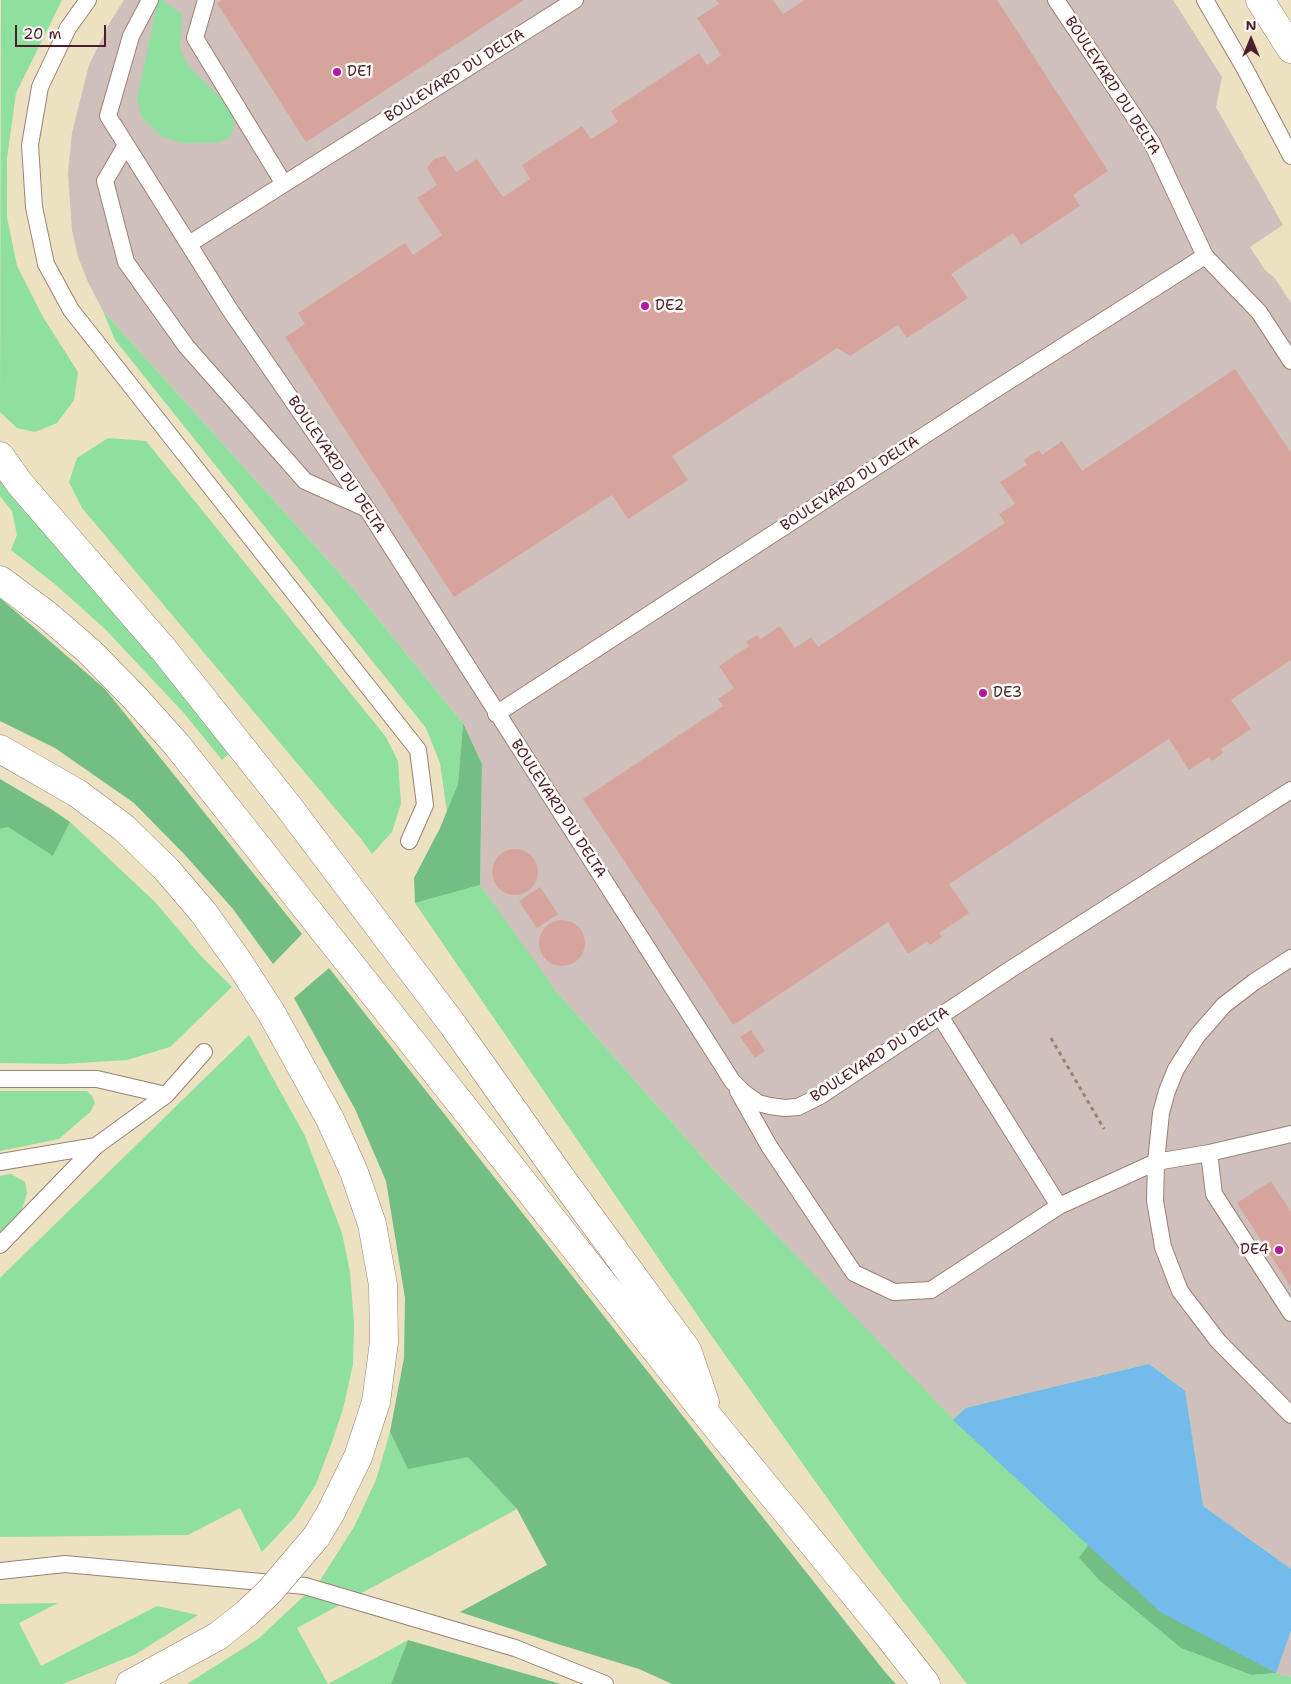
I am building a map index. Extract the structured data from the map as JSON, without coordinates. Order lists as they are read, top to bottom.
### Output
{
  "streets": {
    "lane": ["BOULEVARD DU DELTA"]
  },
  "places": [
    "DE1",
    "DE2",
    "DE3",
    "DE4"
  ],
  "scale_bar": "20 m",
  "north": "top"
}
